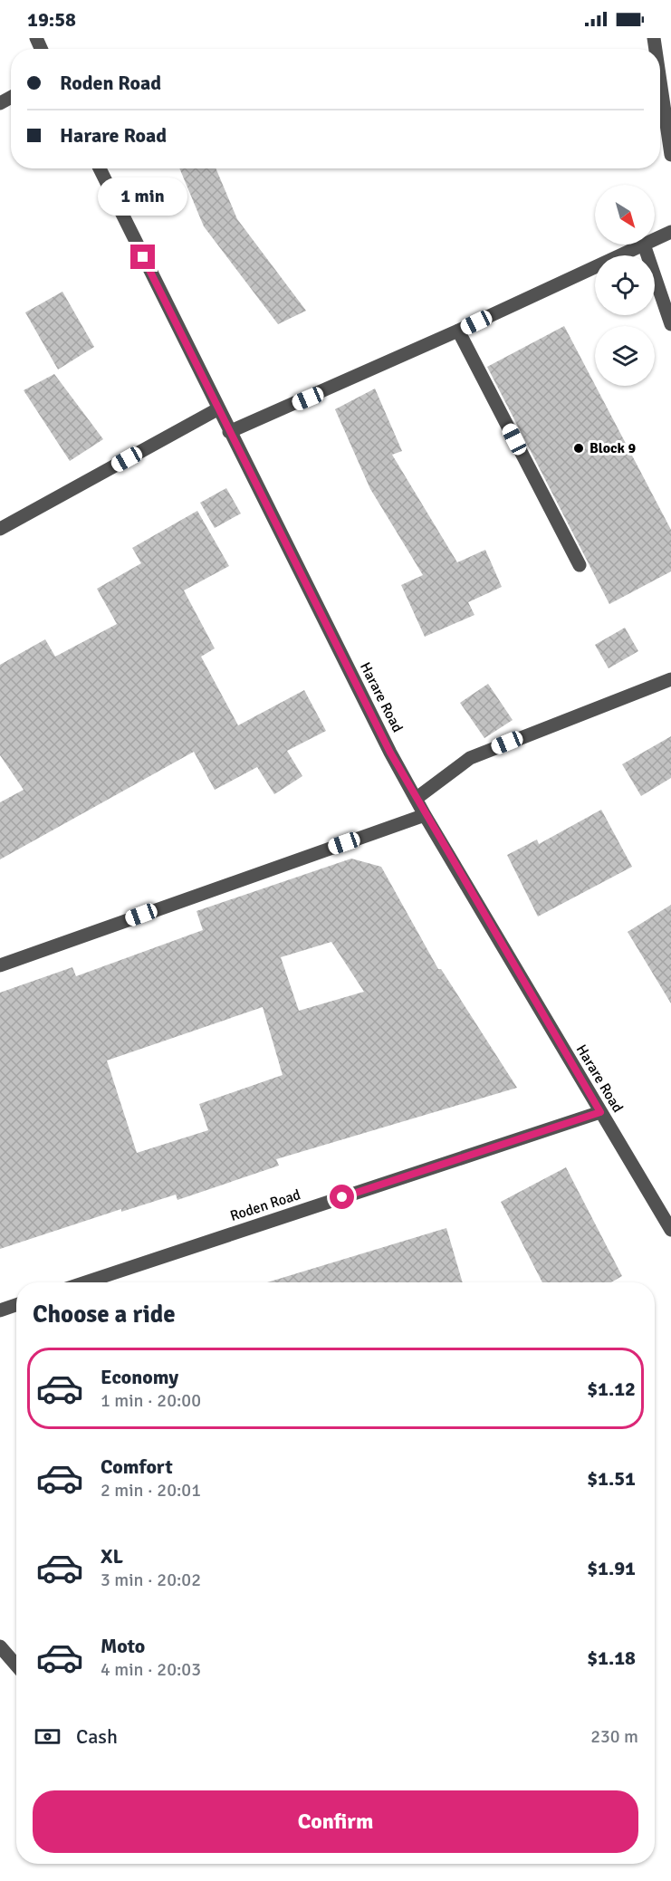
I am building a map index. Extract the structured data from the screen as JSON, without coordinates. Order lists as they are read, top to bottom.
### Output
{
  "streets": {
    "street": ["Harare Road", "Roden Road"]
  },
  "crossings": [
    ["Harare Road", "Roden Road"]
  ],
  "places": ["Block 9"],
  "north": "bottom right",
  "page": {
    "status": "19:58",
    "banner": ["Roden Road", "Harare Road"],
    "bubble": "1 min",
    "heading": "Choose a ride",
    "list": [
      {
        "name": "Economy",
        "note": "1 min · 20:00",
        "value": "$1.12"
      },
      {
        "name": "Comfort",
        "note": "2 min · 20:01",
        "value": "$1.51"
      },
      {
        "name": "XL",
        "note": "3 min · 20:02",
        "value": "$1.91"
      },
      {
        "name": "Moto",
        "note": "4 min · 20:03",
        "value": "$1.18"
      }
    ],
    "pay": ["Cash", "230 m"],
    "buttons": "Confirm"
  }
}
